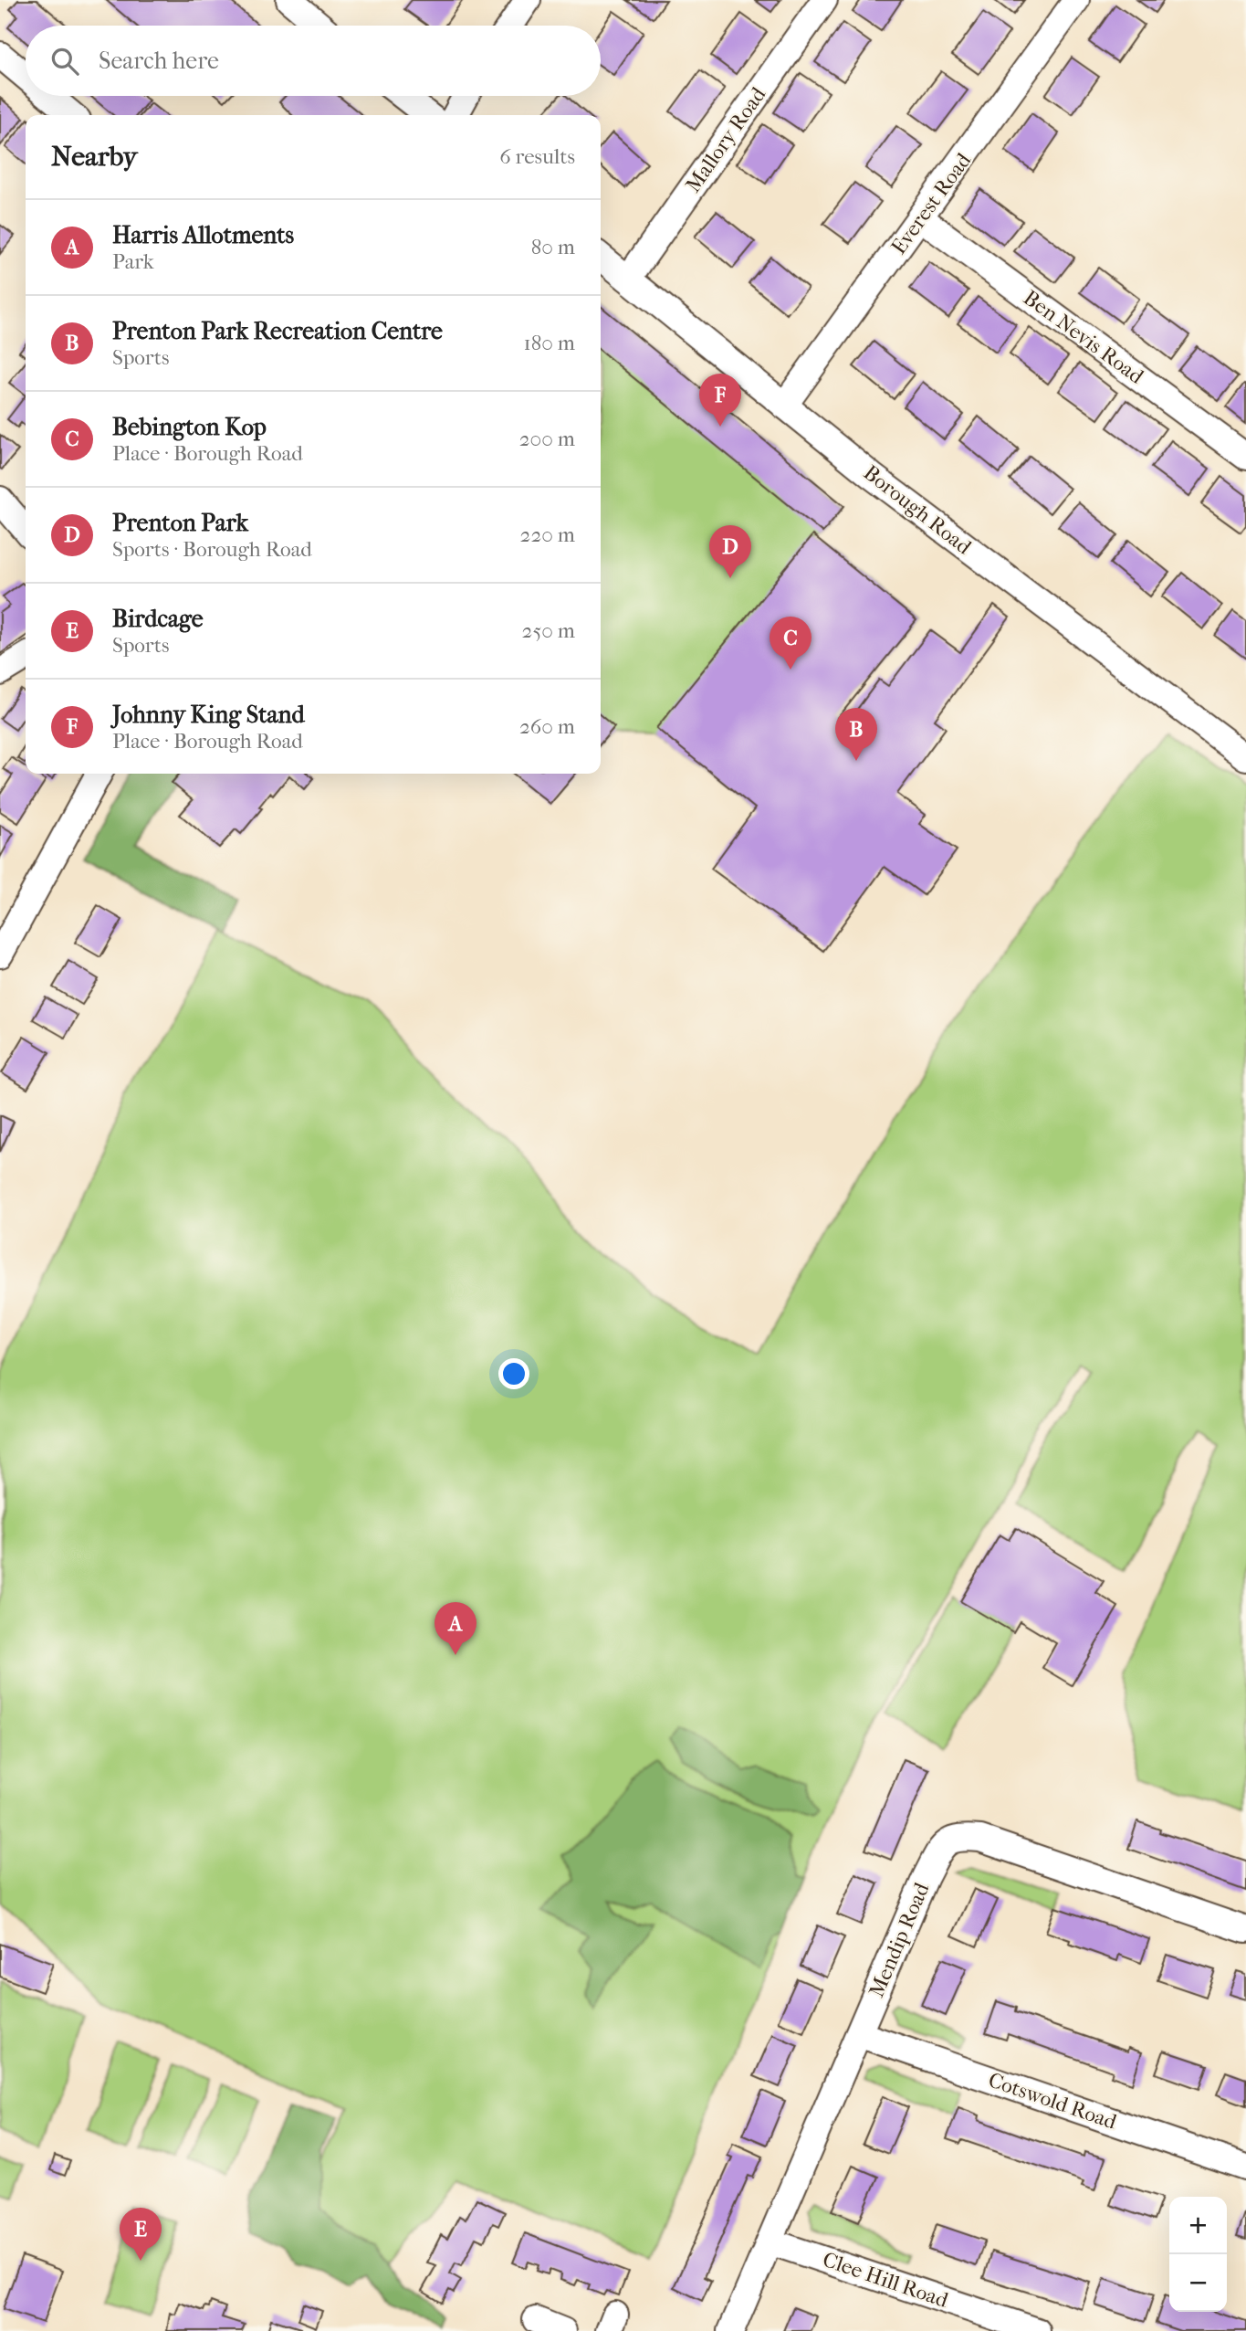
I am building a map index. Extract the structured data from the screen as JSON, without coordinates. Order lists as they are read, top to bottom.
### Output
{
  "streets": {
    "street": [
      "Mallory Road",
      "Everest Road",
      "Ben Nevis Road",
      "Borough Road",
      "Mendip Road",
      "Cotswold Road",
      "Clee Hill Road"
    ]
  },
  "crossings": [
    ["Mallory Road", "Borough Road"],
    ["Everest Road", "Ben Nevis Road"],
    ["Everest Road", "Borough Road"],
    ["Mendip Road", "Cotswold Road"],
    ["Mendip Road", "Clee Hill Road"]
  ],
  "page": {
    "search": "Search here",
    "heading": ["Nearby", "6 results"],
    "list": [
      {
        "mark": "A",
        "name": "Harris Allotments",
        "note": "Park",
        "value": "80 m"
      },
      {
        "mark": "B",
        "name": "Prenton Park Recreation Centre",
        "note": "Sports",
        "value": "180 m"
      },
      {
        "mark": "C",
        "name": "Bebington Kop",
        "note": "Place · Borough Road",
        "value": "200 m"
      },
      {
        "mark": "D",
        "name": "Prenton Park",
        "note": "Sports · Borough Road",
        "value": "220 m"
      },
      {
        "mark": "E",
        "name": "Birdcage",
        "note": "Sports",
        "value": "250 m"
      },
      {
        "mark": "F",
        "name": "Johnny King Stand",
        "note": "Place · Borough Road",
        "value": "260 m"
      }
    ],
    "pins": [
      "F",
      "D",
      "C",
      "B",
      "A",
      "E"
    ],
    "map_buttons": ["+", "−"]
  }
}
